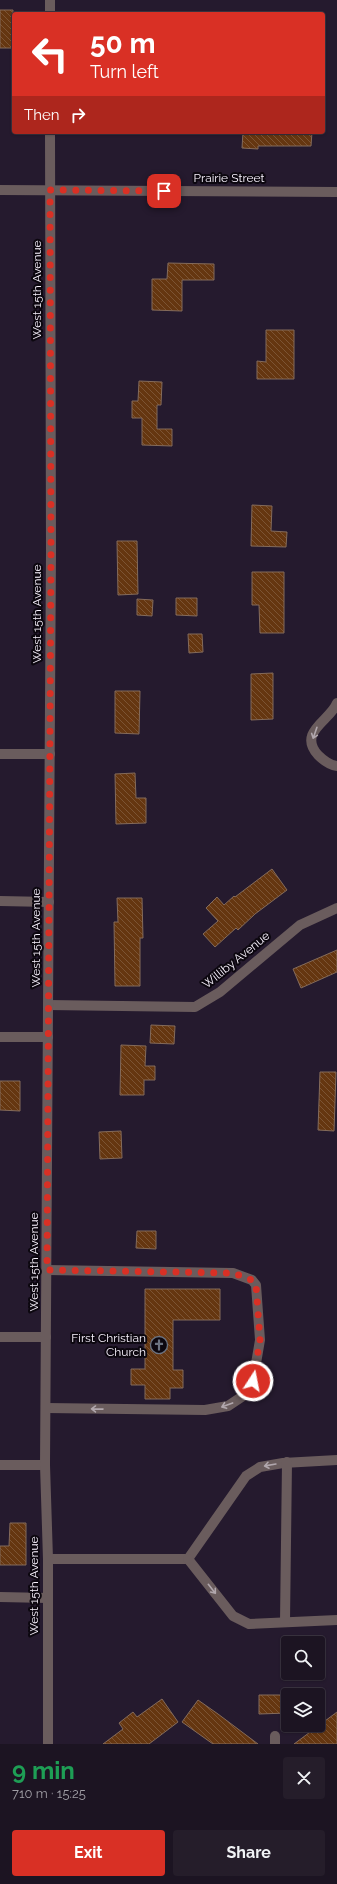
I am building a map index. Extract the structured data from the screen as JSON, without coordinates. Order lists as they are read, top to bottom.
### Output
{
  "streets": {
    "street": ["Prairie Street", "West 15th Avenue", "Williby Avenue"]
  },
  "crossings": [
    ["Prairie Street", "West 15th Avenue"],
    ["West 15th Avenue", "Williby Avenue"]
  ],
  "places": {
    "church": ["First Christian Church"]
  },
  "page": {
    "turn": ["50 m", "Turn left"],
    "then": "Then",
    "heading": ["9 min", "710 m · 15:25"],
    "buttons": ["Exit", "Share"]
  }
}
